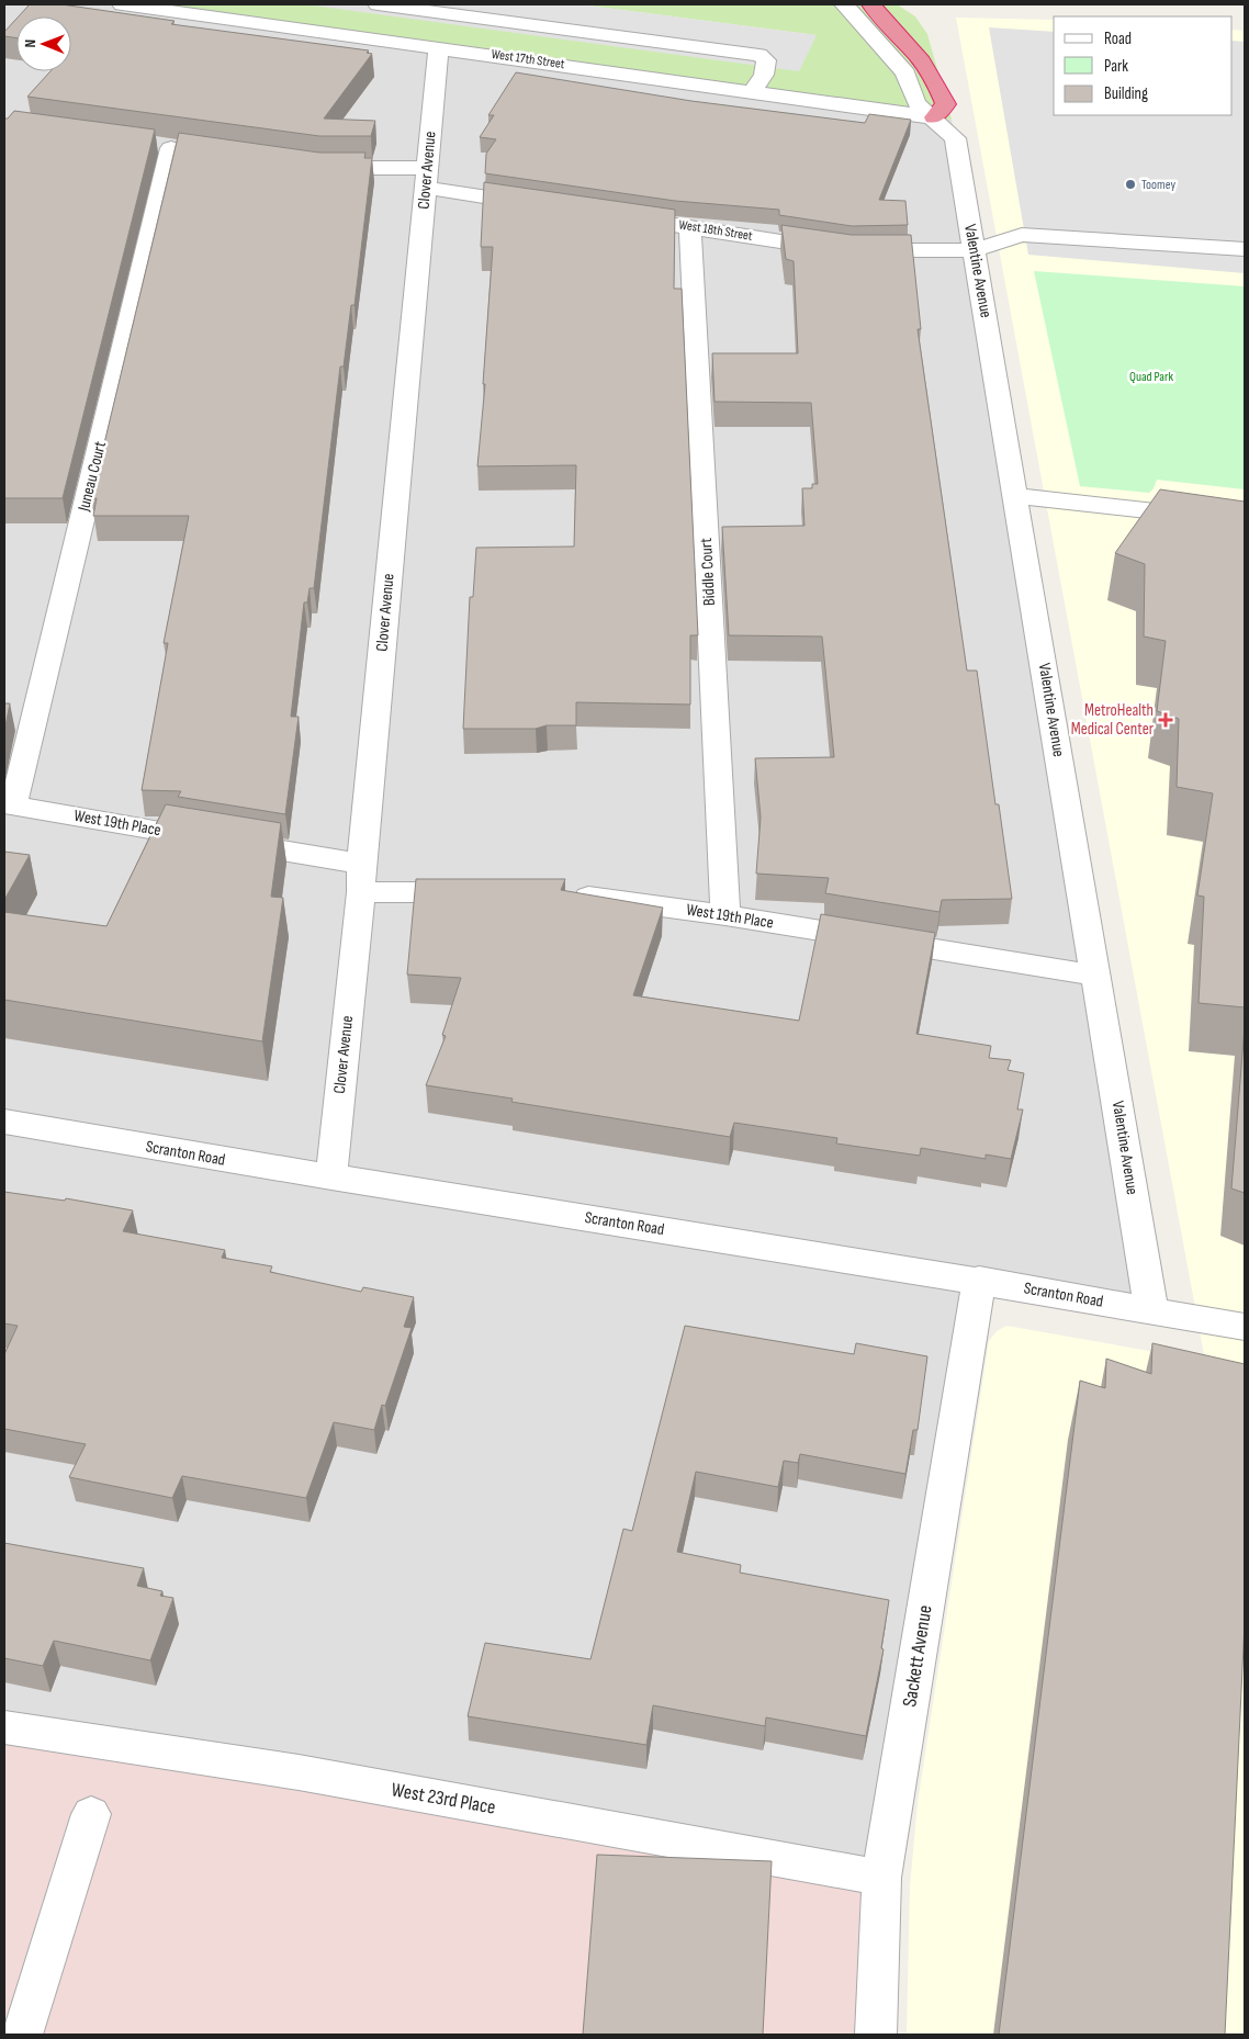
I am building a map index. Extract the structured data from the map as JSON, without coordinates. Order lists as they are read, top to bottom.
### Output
{
  "streets": {
    "street": [
      "West 17th Street",
      "Clover Avenue",
      "West 18th Street",
      "Valentine Avenue",
      "Juneau Court",
      "Biddle Court",
      "West 19th Place",
      "Scranton Road",
      "Sackett Avenue",
      "West 23rd Place"
    ]
  },
  "crossings": [
    ["West 17th Street", "Clover Avenue"],
    ["West 17th Street", "Valentine Avenue"],
    ["Clover Avenue", "West 19th Place"],
    ["Clover Avenue", "Scranton Road"],
    ["West 18th Street", "Valentine Avenue"],
    ["West 18th Street", "Biddle Court"],
    ["Valentine Avenue", "West 19th Place"],
    ["Valentine Avenue", "Scranton Road"],
    ["Juneau Court", "West 19th Place"],
    ["Biddle Court", "West 19th Place"],
    ["Scranton Road", "Sackett Avenue"],
    ["Sackett Avenue", "West 23rd Place"]
  ],
  "parks": ["Quad Park"],
  "places": {
    "other": ["Toomey"],
    "health": ["MetroHealth Medical Center"]
  },
  "legend": ["Road", "Park", "Building"],
  "north": "left"
}
